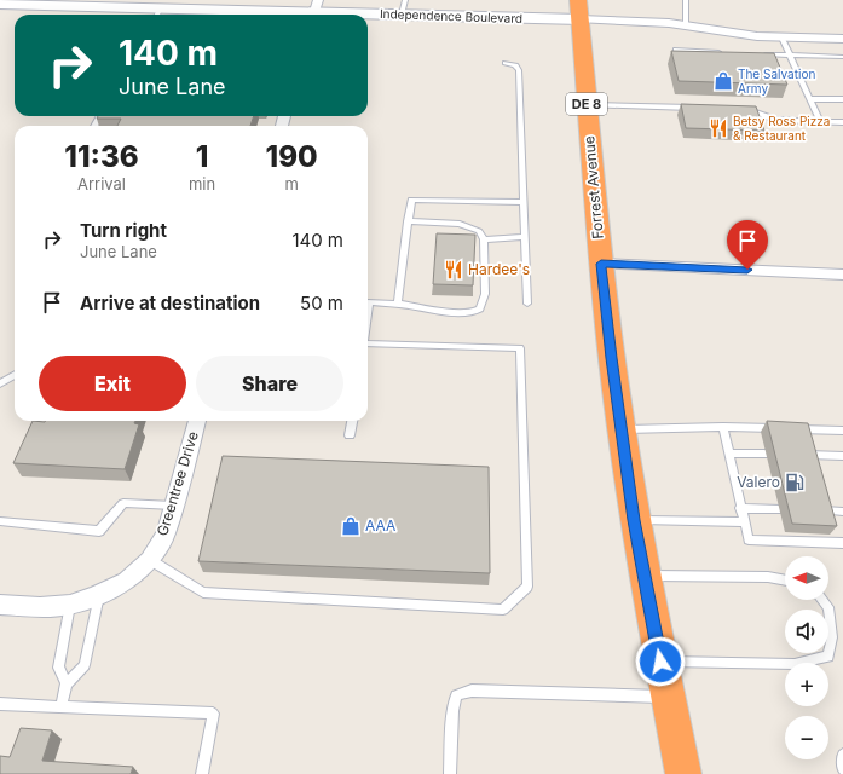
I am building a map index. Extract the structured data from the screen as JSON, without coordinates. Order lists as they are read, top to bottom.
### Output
{
  "streets": {
    "highway": ["DE 8", "Forrest Avenue"],
    "street": ["Independence Boulevard", "Greentree Drive"]
  },
  "crossings": [
    ["Independence Boulevard", "Forrest Avenue"]
  ],
  "places": {
    "shop": ["The Salvation Army", "AAA"],
    "restaurant": ["Betsy Ross Pizza & Restaurant", "Hardee's"],
    "fuel station": ["Valero"]
  },
  "north": "left",
  "page": {
    "turn": ["140 m", "June Lane"],
    "eta": [
      "11:36",
      "Arrival",
      "1",
      "min",
      "190",
      "m"
    ],
    "list": [
      {
        "name": "Turn right",
        "note": "June Lane",
        "value": "140 m"
      },
      {
        "name": "Arrive at destination",
        "value": "50 m"
      }
    ],
    "buttons": ["Exit", "Share"],
    "map_buttons": ["+", "−"]
  }
}
